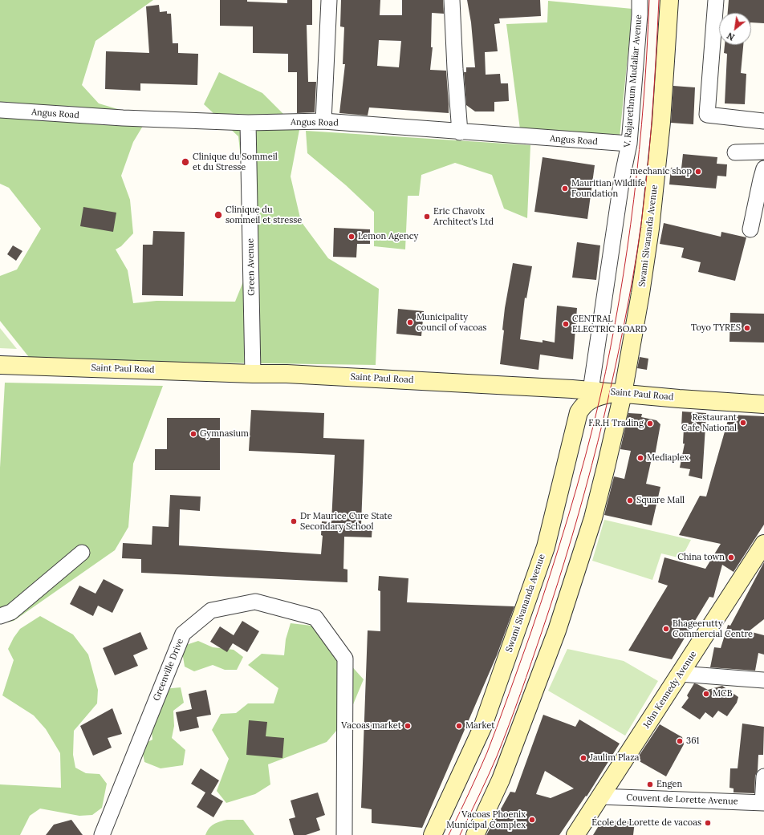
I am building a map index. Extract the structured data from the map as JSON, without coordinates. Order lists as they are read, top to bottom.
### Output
{
  "streets": {
    "street": [
      "V. Rajarethnum Mudaliar Avenue",
      "Angus Road",
      "Swami Sivananda Avenue",
      "Green Avenue",
      "Saint Paul Road",
      "Greenville Drive",
      "John Kennedy Avenue",
      "Couvent de Lorette Avenue"
    ]
  },
  "crossings": [
    ["V. Rajarethnum Mudaliar Avenue", "Angus Road"],
    ["V. Rajarethnum Mudaliar Avenue", "Saint Paul Road"],
    ["Angus Road", "Green Avenue"],
    ["Swami Sivananda Avenue", "Saint Paul Road"],
    ["Green Avenue", "Saint Paul Road"],
    ["John Kennedy Avenue", "Couvent de Lorette Avenue"]
  ],
  "places": [
    "Clinique du Sommeil et du Stresse",
    "mechanic shop",
    "Mauritian Wildlife Foundation",
    "Clinique du sommeil et stresse",
    "Eric Chavoix Architect's Ltd",
    "Lemon Agency",
    "Municipality council of vacoas",
    "CENTRAL ELECTRIC BOARD",
    "Toyo TYRES",
    "Restaurant Cafe National",
    "F.R.H Trading",
    "Gymnasium",
    "Mediaplex",
    "Square Mall",
    "Dr Maurice Cure State Secondary School",
    "China town",
    "Bhageerutty Commercial Centre",
    "MCB",
    "Vacoas market",
    "Market",
    "361",
    "Jaulim Plaza",
    "Engen",
    "Vacoas Phoenix Municipal Complex",
    "École de Lorette de vacoas"
  ],
  "north": "bottom left"
}
